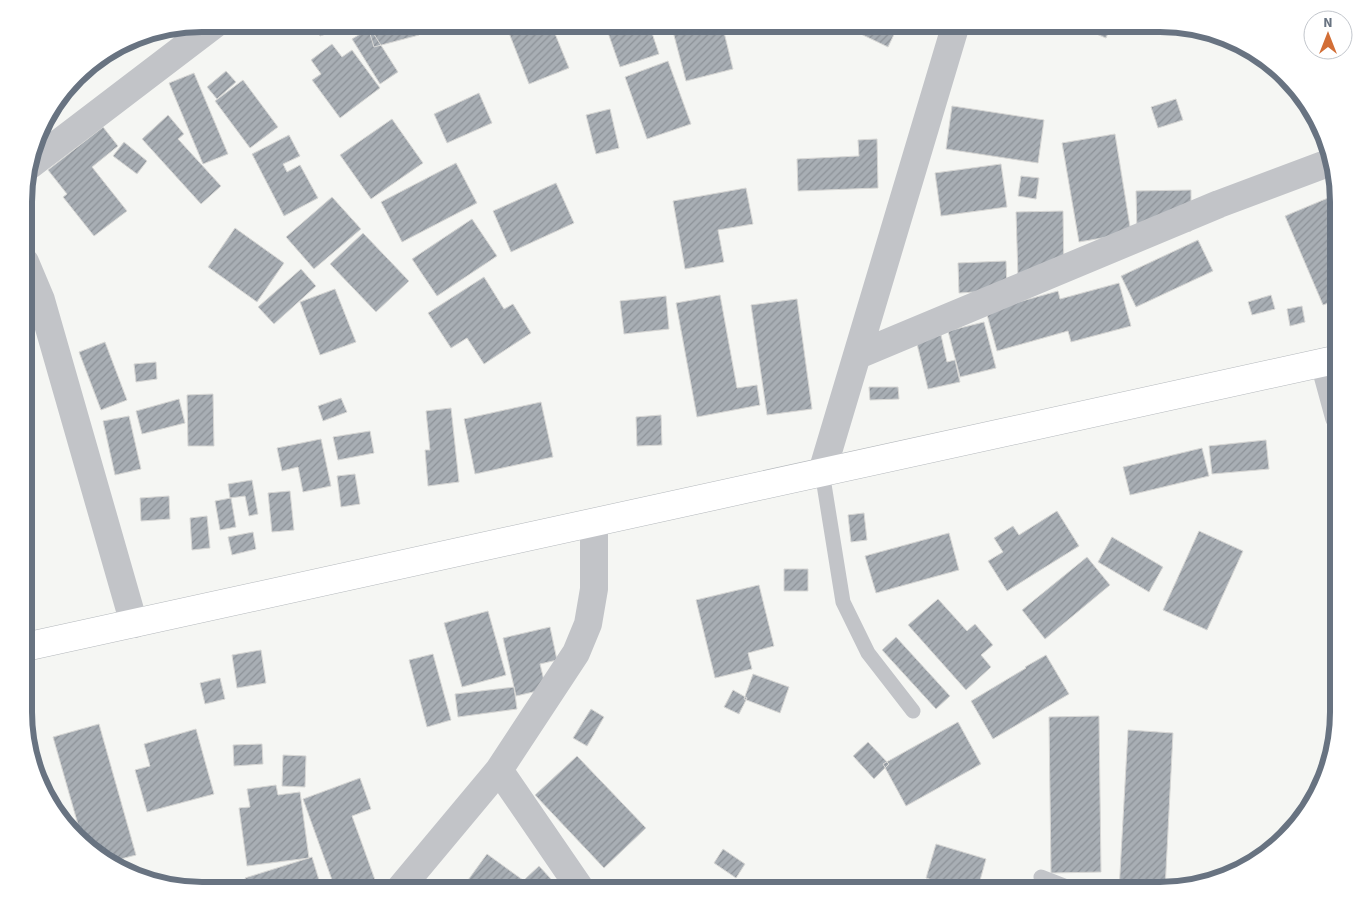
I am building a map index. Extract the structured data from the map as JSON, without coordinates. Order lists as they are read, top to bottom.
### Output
{
  "north": "top"
}
